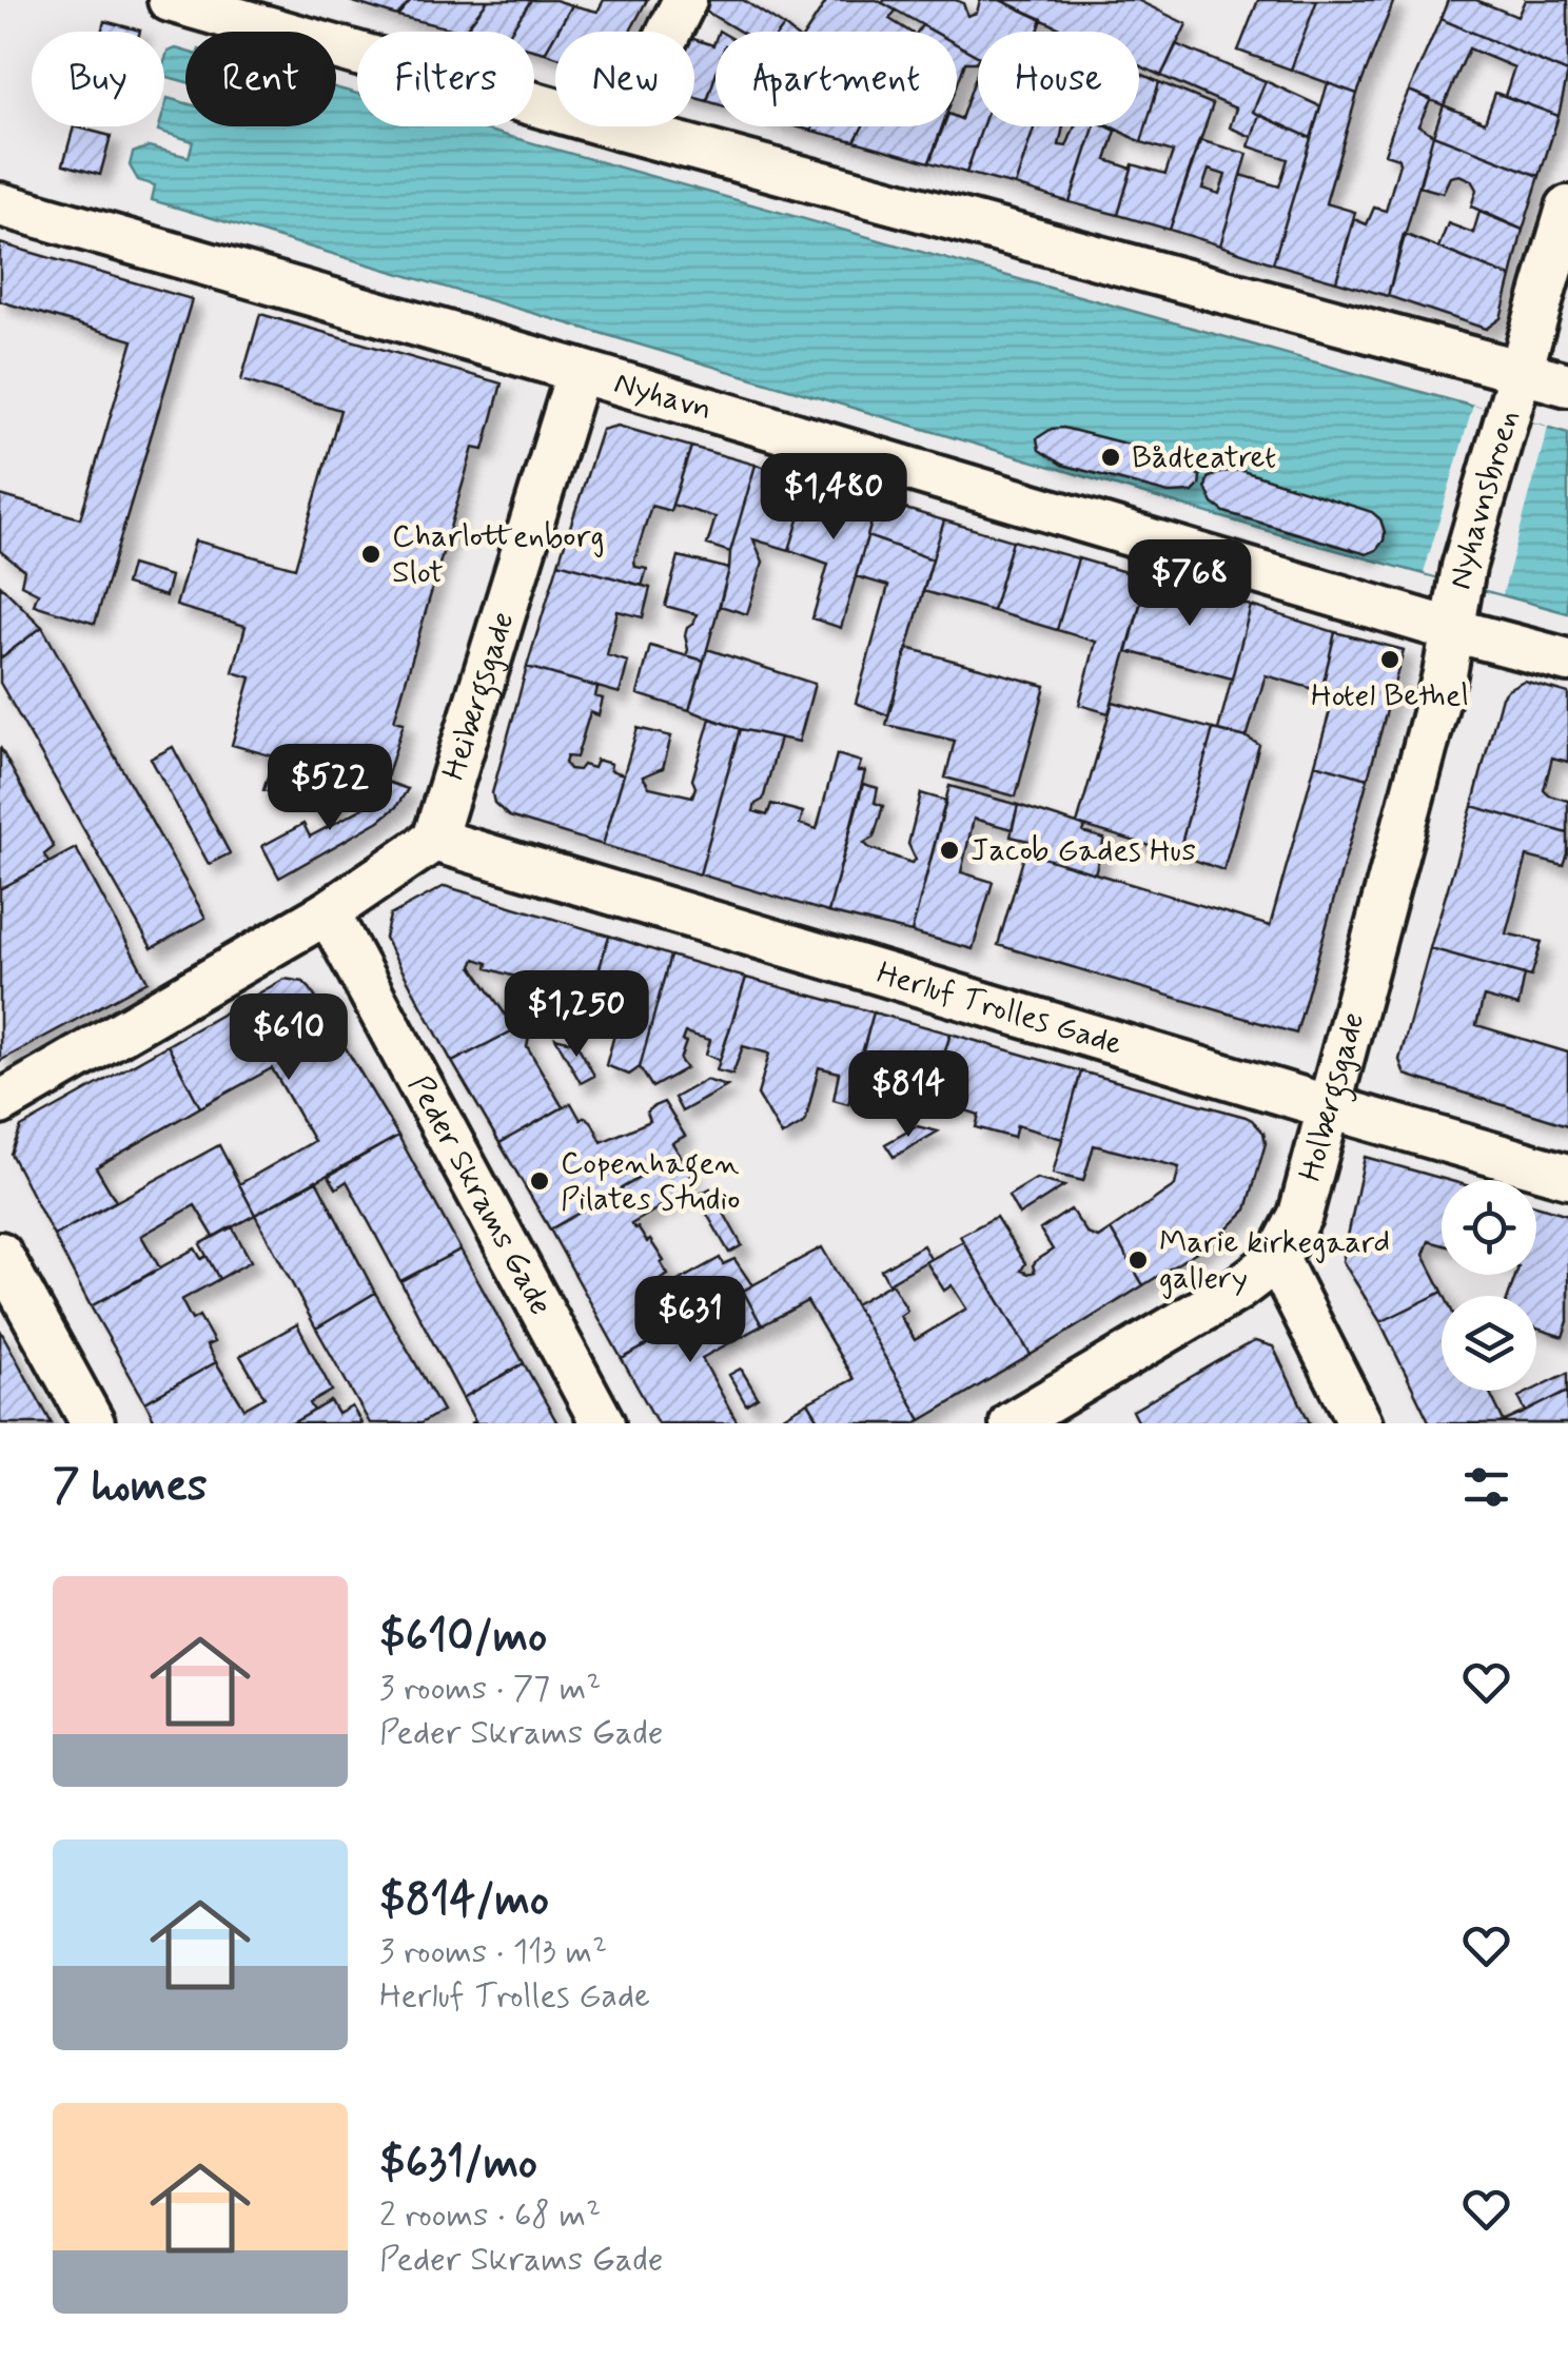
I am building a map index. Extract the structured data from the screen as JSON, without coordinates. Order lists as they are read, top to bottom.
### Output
{
  "streets": {
    "street": [
      "Nyhavn",
      "Nyhavnsbroen",
      "Heibergsgade",
      "Herluf Trolles Gade",
      "Holbergsgade",
      "Peder Skrams Gade"
    ]
  },
  "crossings": [
    ["Nyhavn", "Nyhavnsbroen"],
    ["Nyhavn", "Heibergsgade"],
    ["Nyhavn", "Holbergsgade"],
    ["Nyhavnsbroen", "Holbergsgade"],
    ["Heibergsgade", "Herluf Trolles Gade"],
    ["Herluf Trolles Gade", "Holbergsgade"]
  ],
  "places": [
    "Bådteatret",
    "Charlottenborg Slot",
    "Hotel Bethel",
    "Jacob Gades Hus",
    "Copenhagen Pilates Studio",
    "Marie kirkegaard gallery"
  ],
  "page": {
    "chip": [
      "Buy",
      "Rent",
      "Filters",
      "New",
      "Apartment",
      "House"
    ],
    "price": [
      "$1,480",
      "$768",
      "$522",
      "$1,250",
      "$610",
      "$814",
      "$631"
    ],
    "heading": "7 homes",
    "list": [
      {
        "name": "$610/mo",
        "note": "3 rooms · 77 m² · Peder Skrams Gade"
      },
      {
        "name": "$814/mo",
        "note": "3 rooms · 113 m² · Herluf Trolles Gade"
      },
      {
        "name": "$631/mo",
        "note": "2 rooms · 68 m² · Peder Skrams Gade"
      }
    ]
  }
}
